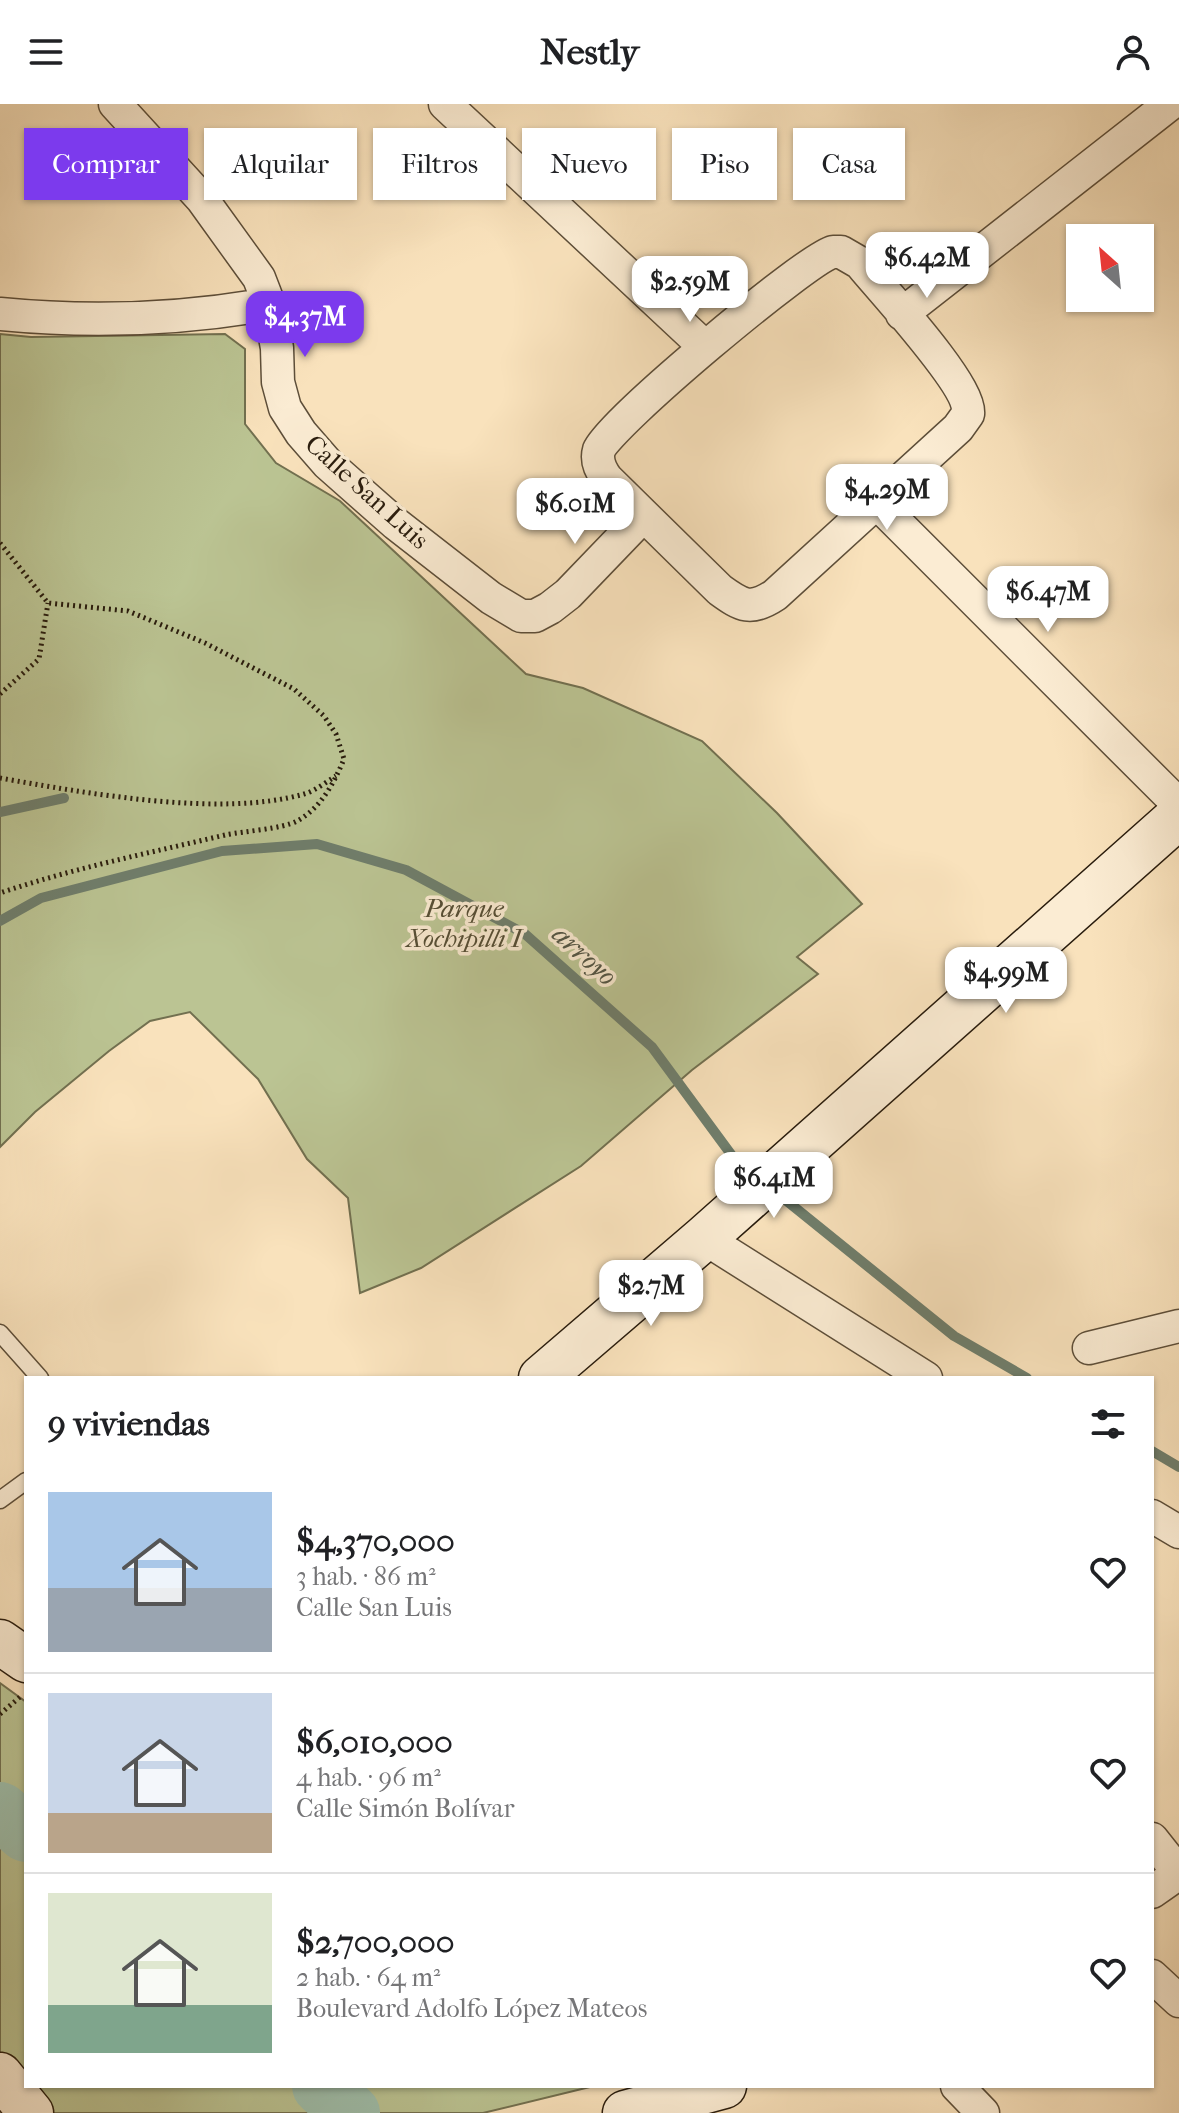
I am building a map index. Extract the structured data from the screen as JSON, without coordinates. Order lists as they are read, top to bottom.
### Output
{
  "streets": {
    "street": ["Calle San Luis"]
  },
  "water": ["arroyo"],
  "parks": ["Parque Xochipilli I"],
  "north": "top left",
  "page": {
    "header": "Nestly",
    "chip": [
      "Comprar",
      "Alquilar",
      "Filtros",
      "Nuevo",
      "Piso",
      "Casa"
    ],
    "price": [
      "$6.42M",
      "$2.59M",
      "$4.37M",
      "$4.29M",
      "$6.01M",
      "$6.47M",
      "$4.99M",
      "$6.41M",
      "$2.7M"
    ],
    "heading": "9 viviendas",
    "list": [
      {
        "name": "$4,370,000",
        "note": "3 hab. · 86 m² · Calle San Luis"
      },
      {
        "name": "$6,010,000",
        "note": "4 hab. · 96 m² · Calle Simón Bolívar"
      },
      {
        "name": "$2,700,000",
        "note": "2 hab. · 64 m² · Boulevard Adolfo López Mateos"
      }
    ]
  }
}
